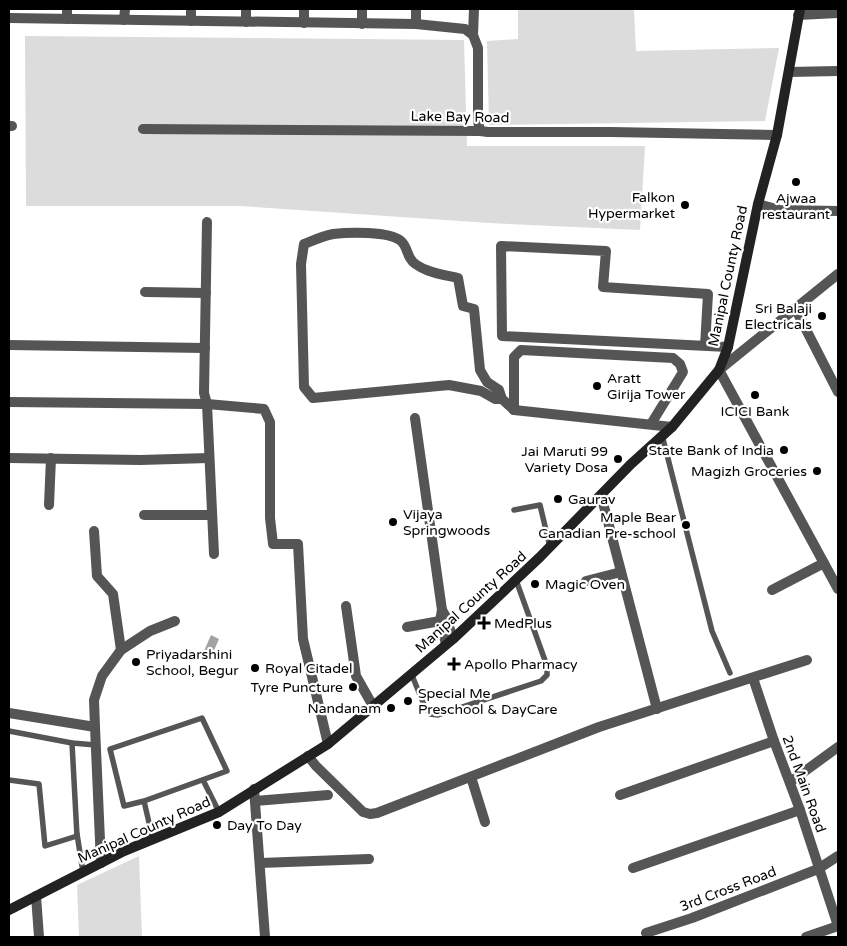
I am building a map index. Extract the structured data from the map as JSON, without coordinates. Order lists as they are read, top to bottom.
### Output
{
  "streets": {
    "main road": ["Manipal County Road"],
    "street": ["Lake Bay Road", "2nd Main Road", "3rd Cross Road"]
  },
  "crossings": [
    ["Lake Bay Road", "Manipal County Road"],
    ["2nd Main Road", "3rd Cross Road"]
  ],
  "places": {
    "other": [
      "Ajwaa restaurant",
      "Falkon Hypermarket",
      "Sri Balaji Electricals",
      "Aratt Girija Tower",
      "ICICI Bank",
      "State Bank of India",
      "Jai Maruti 99 Variety Dosa",
      "Magizh Groceries",
      "Gaurav",
      "Vijaya Springwoods",
      "Maple Bear Canadian Pre-school",
      "Magic Oven",
      "Priyadarshini School, Begur",
      "Royal Citadel",
      "Tyre Puncture",
      "Special Me Preschool & DayCare",
      "Nandanam",
      "Day To Day"
    ],
    "health": ["MedPlus", "Apollo Pharmacy"]
  }
}
